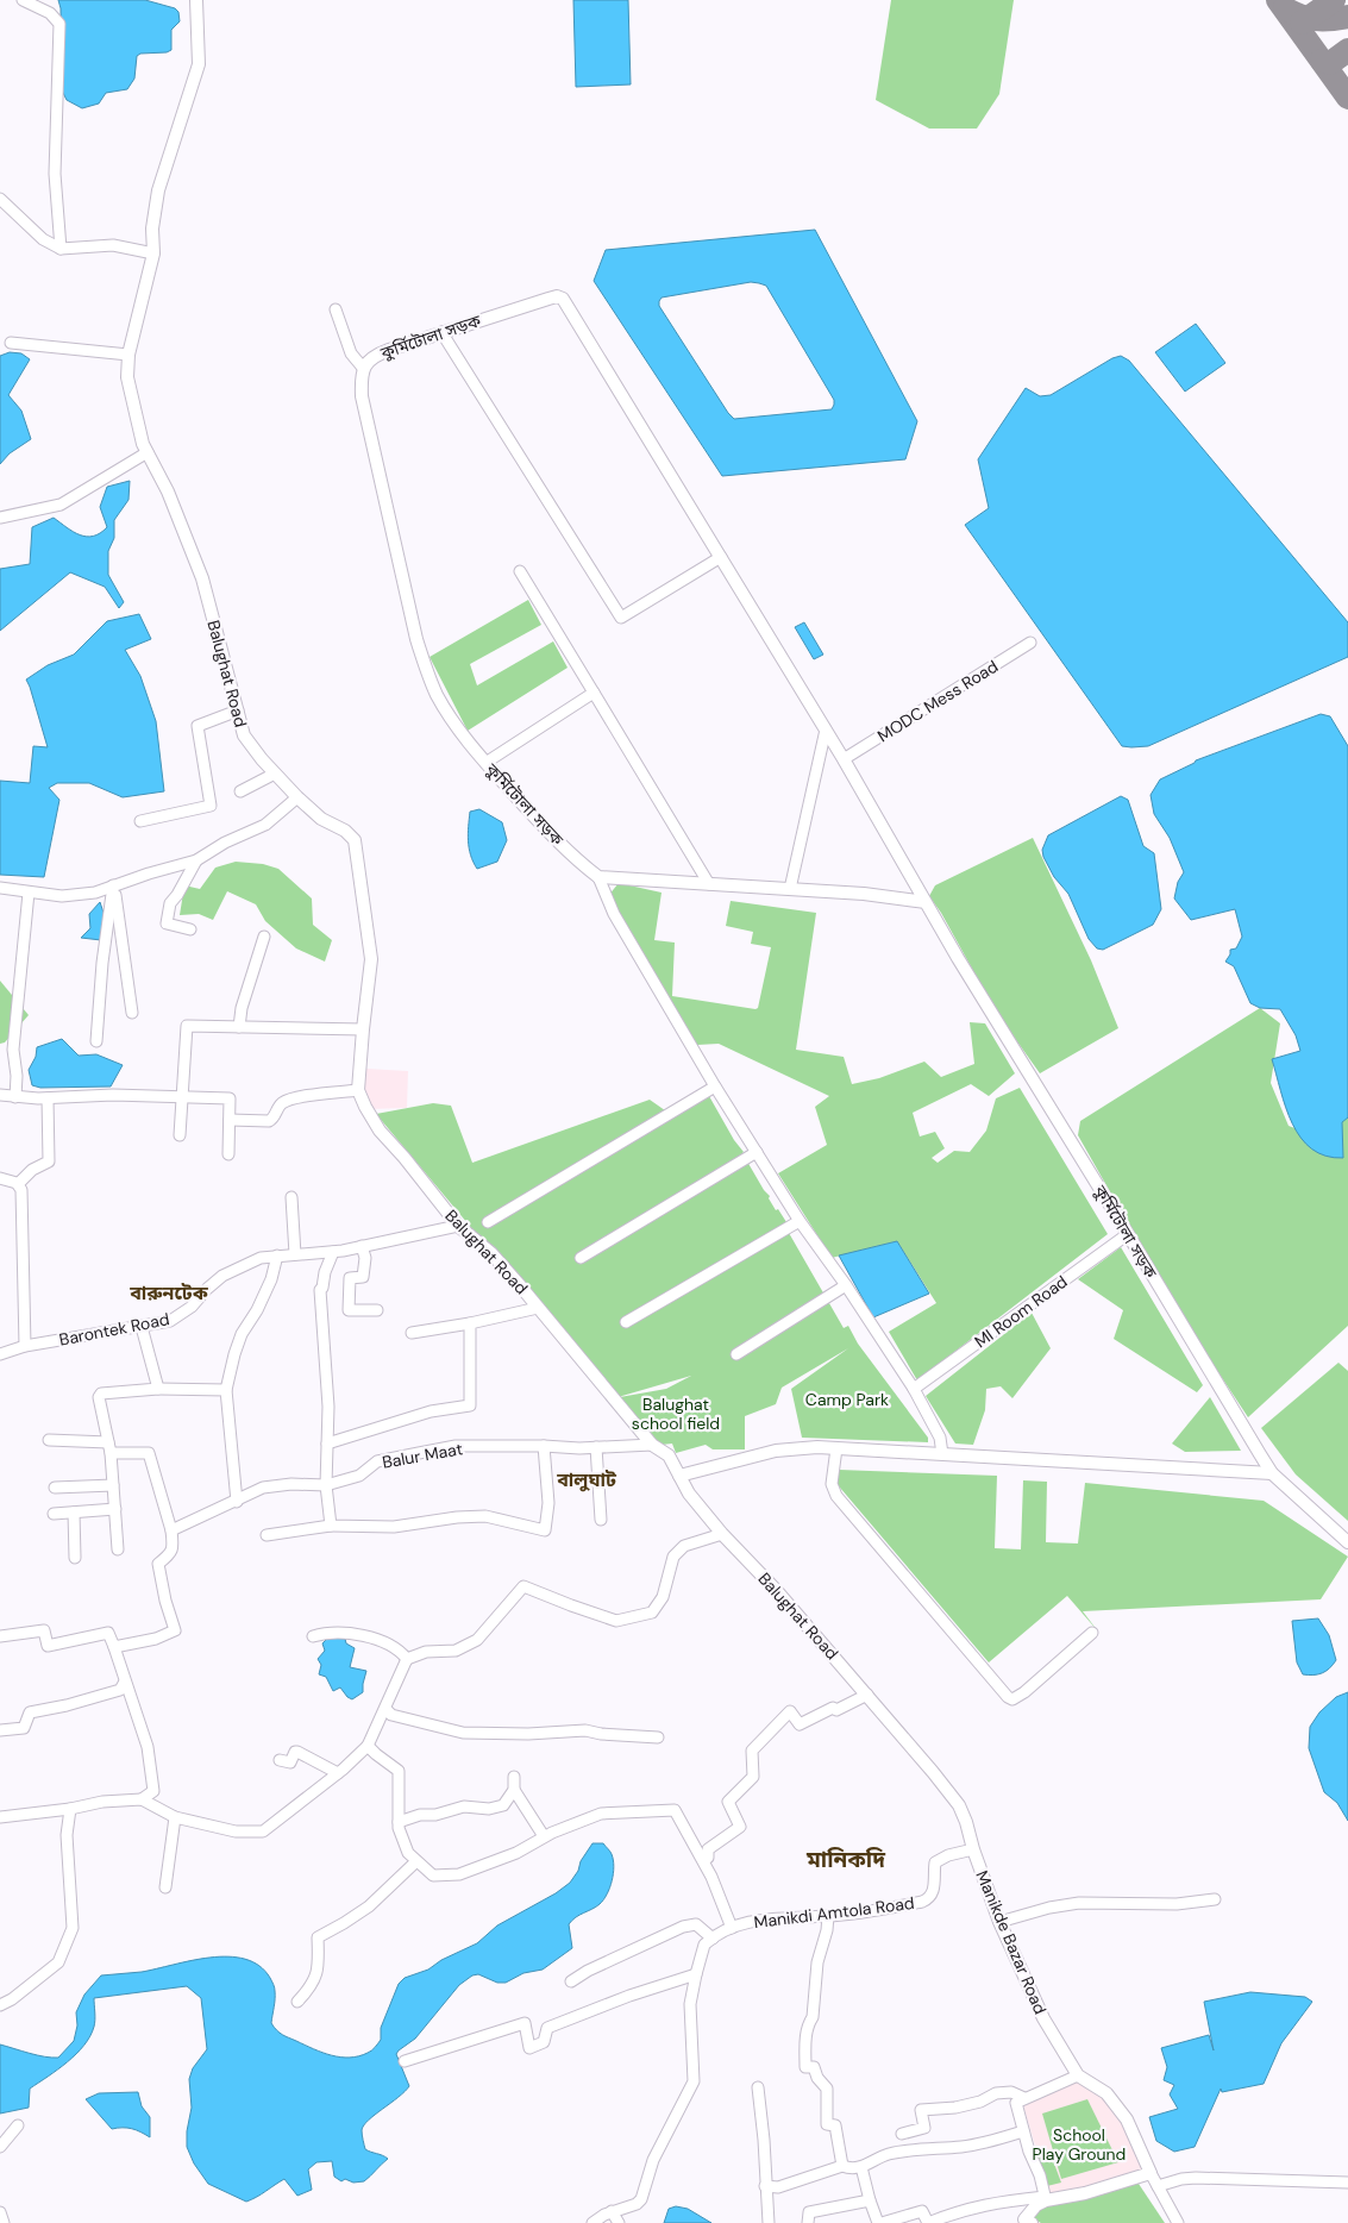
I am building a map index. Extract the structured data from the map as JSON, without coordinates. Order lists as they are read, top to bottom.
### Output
{
  "streets": {
    "street": [
      "কুর্মিটোলা সড়ক",
      "Balughat Road",
      "MODC Mess Road",
      "MI Room Road",
      "Barontek Road",
      "Balur Maat",
      "Manikdi Amtola Road",
      "Manikde Bazar Road"
    ]
  },
  "crossings": [
    ["কুর্মিটোলা সড়ক", "MODC Mess Road"],
    ["কুর্মিটোলা সড়ক", "MI Room Road"],
    ["Balughat Road", "Barontek Road"],
    ["Balughat Road", "Balur Maat"],
    ["Balughat Road", "Manikdi Amtola Road"],
    ["Balughat Road", "Manikde Bazar Road"],
    ["Manikdi Amtola Road", "Manikde Bazar Road"]
  ],
  "districts": ["বারুনটেক", "বালুঘাট", "মানিকদি"],
  "parks": ["Camp Park", "Balughat school field", "School Play Ground"]
}
